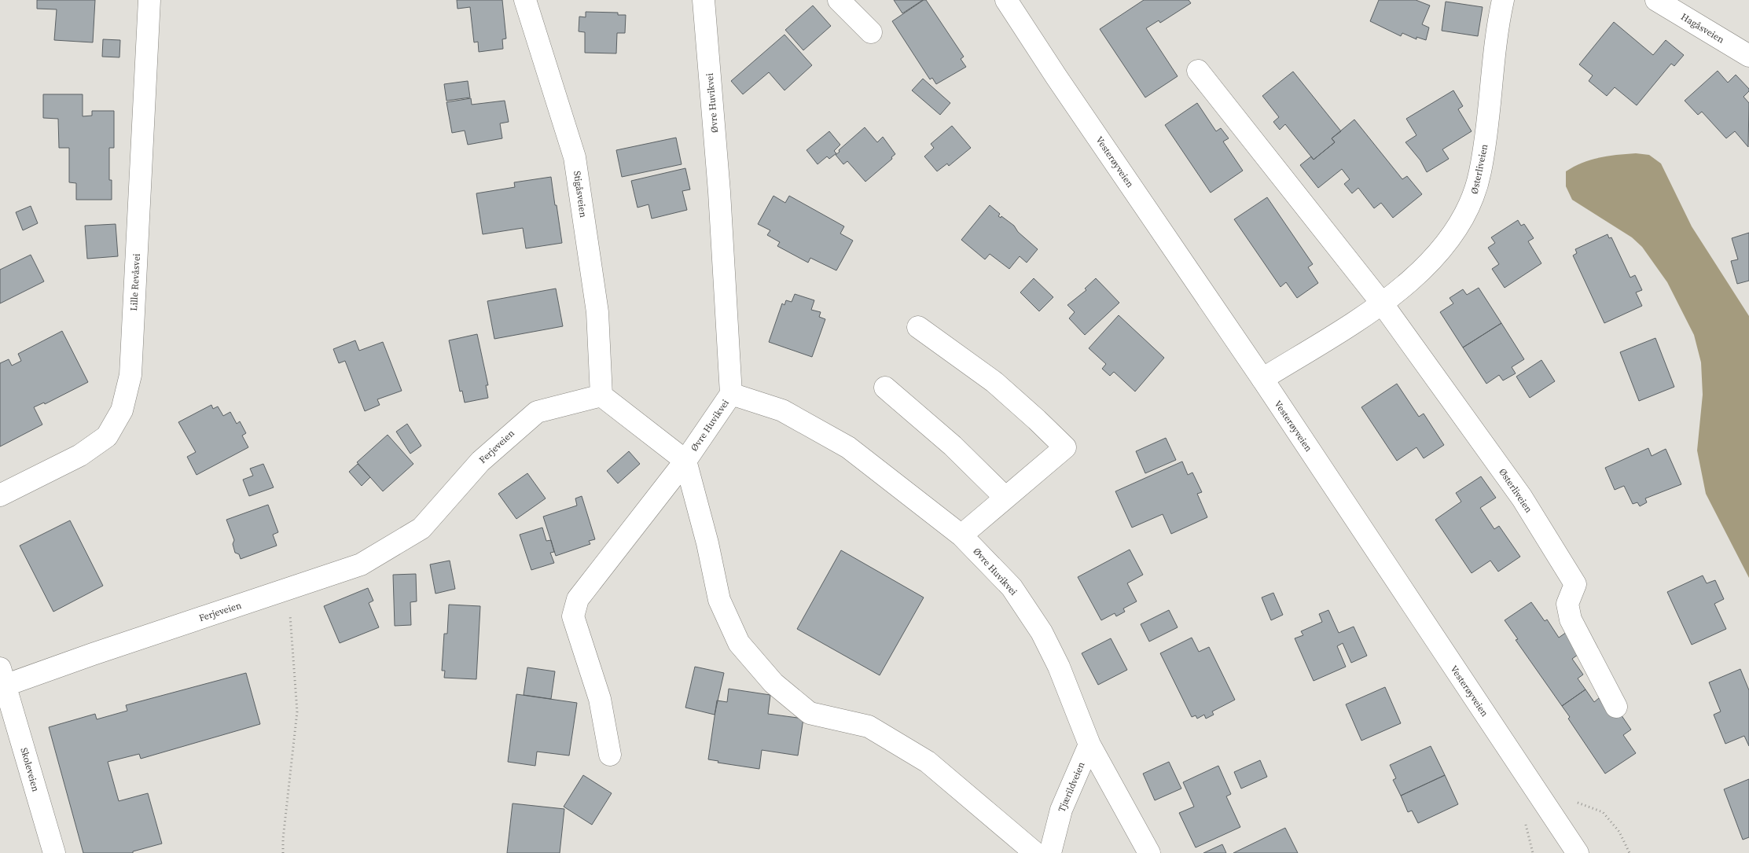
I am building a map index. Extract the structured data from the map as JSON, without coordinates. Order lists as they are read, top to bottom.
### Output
{
  "streets": {
    "street": [
      "Hagåsveien",
      "Øvre Huvikvei",
      "Vesterøyveien",
      "Østerliveien",
      "Stigåsveien",
      "Lille Revåsvei",
      "Ferjeveien",
      "Skoleveien",
      "Tjærildveien"
    ]
  },
  "crossings": [
    ["Øvre Huvikvei", "Tjærildveien"],
    ["Vesterøyveien", "Østerliveien"],
    ["Stigåsveien", "Ferjeveien"],
    ["Ferjeveien", "Skoleveien"]
  ]
}
